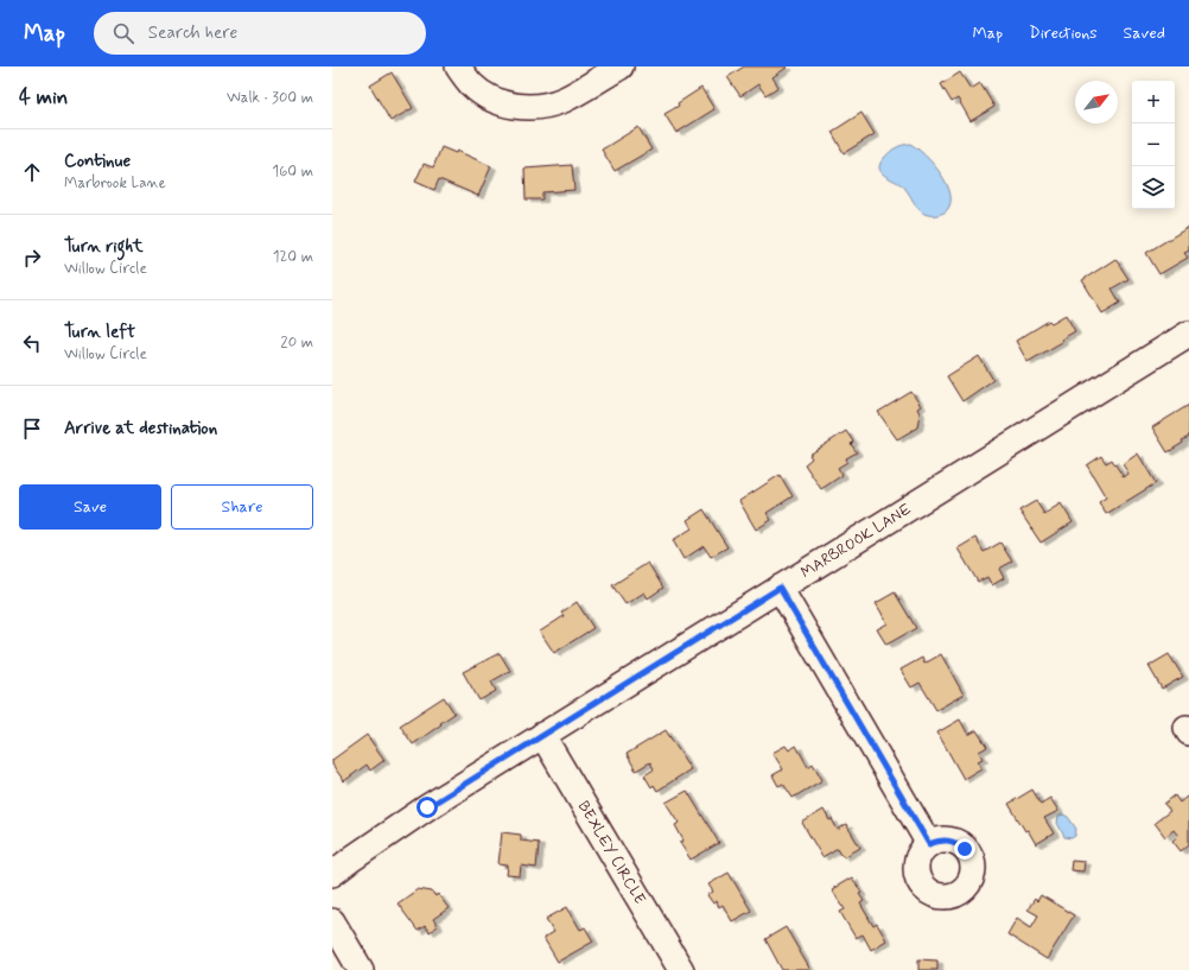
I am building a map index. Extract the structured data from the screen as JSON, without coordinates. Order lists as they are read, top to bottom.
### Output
{
  "streets": {
    "street": ["MARBROOK LANE", "BEXLEY CIRCLE"]
  },
  "crossings": [
    ["MARBROOK LANE", "BEXLEY CIRCLE"]
  ],
  "north": "top right",
  "page": {
    "header": "Map",
    "search": "Search here",
    "nav": ["Map", "Directions", "Saved"],
    "heading": ["4 min", "Walk · 300 m"],
    "map_buttons": ["+", "−"],
    "list": [
      ["Continue", "Marbrook Lane", "160 m"],
      ["Turn right", "Willow Circle", "120 m"],
      ["Turn left", "Willow Circle", "20 m"],
      "Arrive at destination"
    ],
    "buttons": ["Save", "Share"]
  }
}
